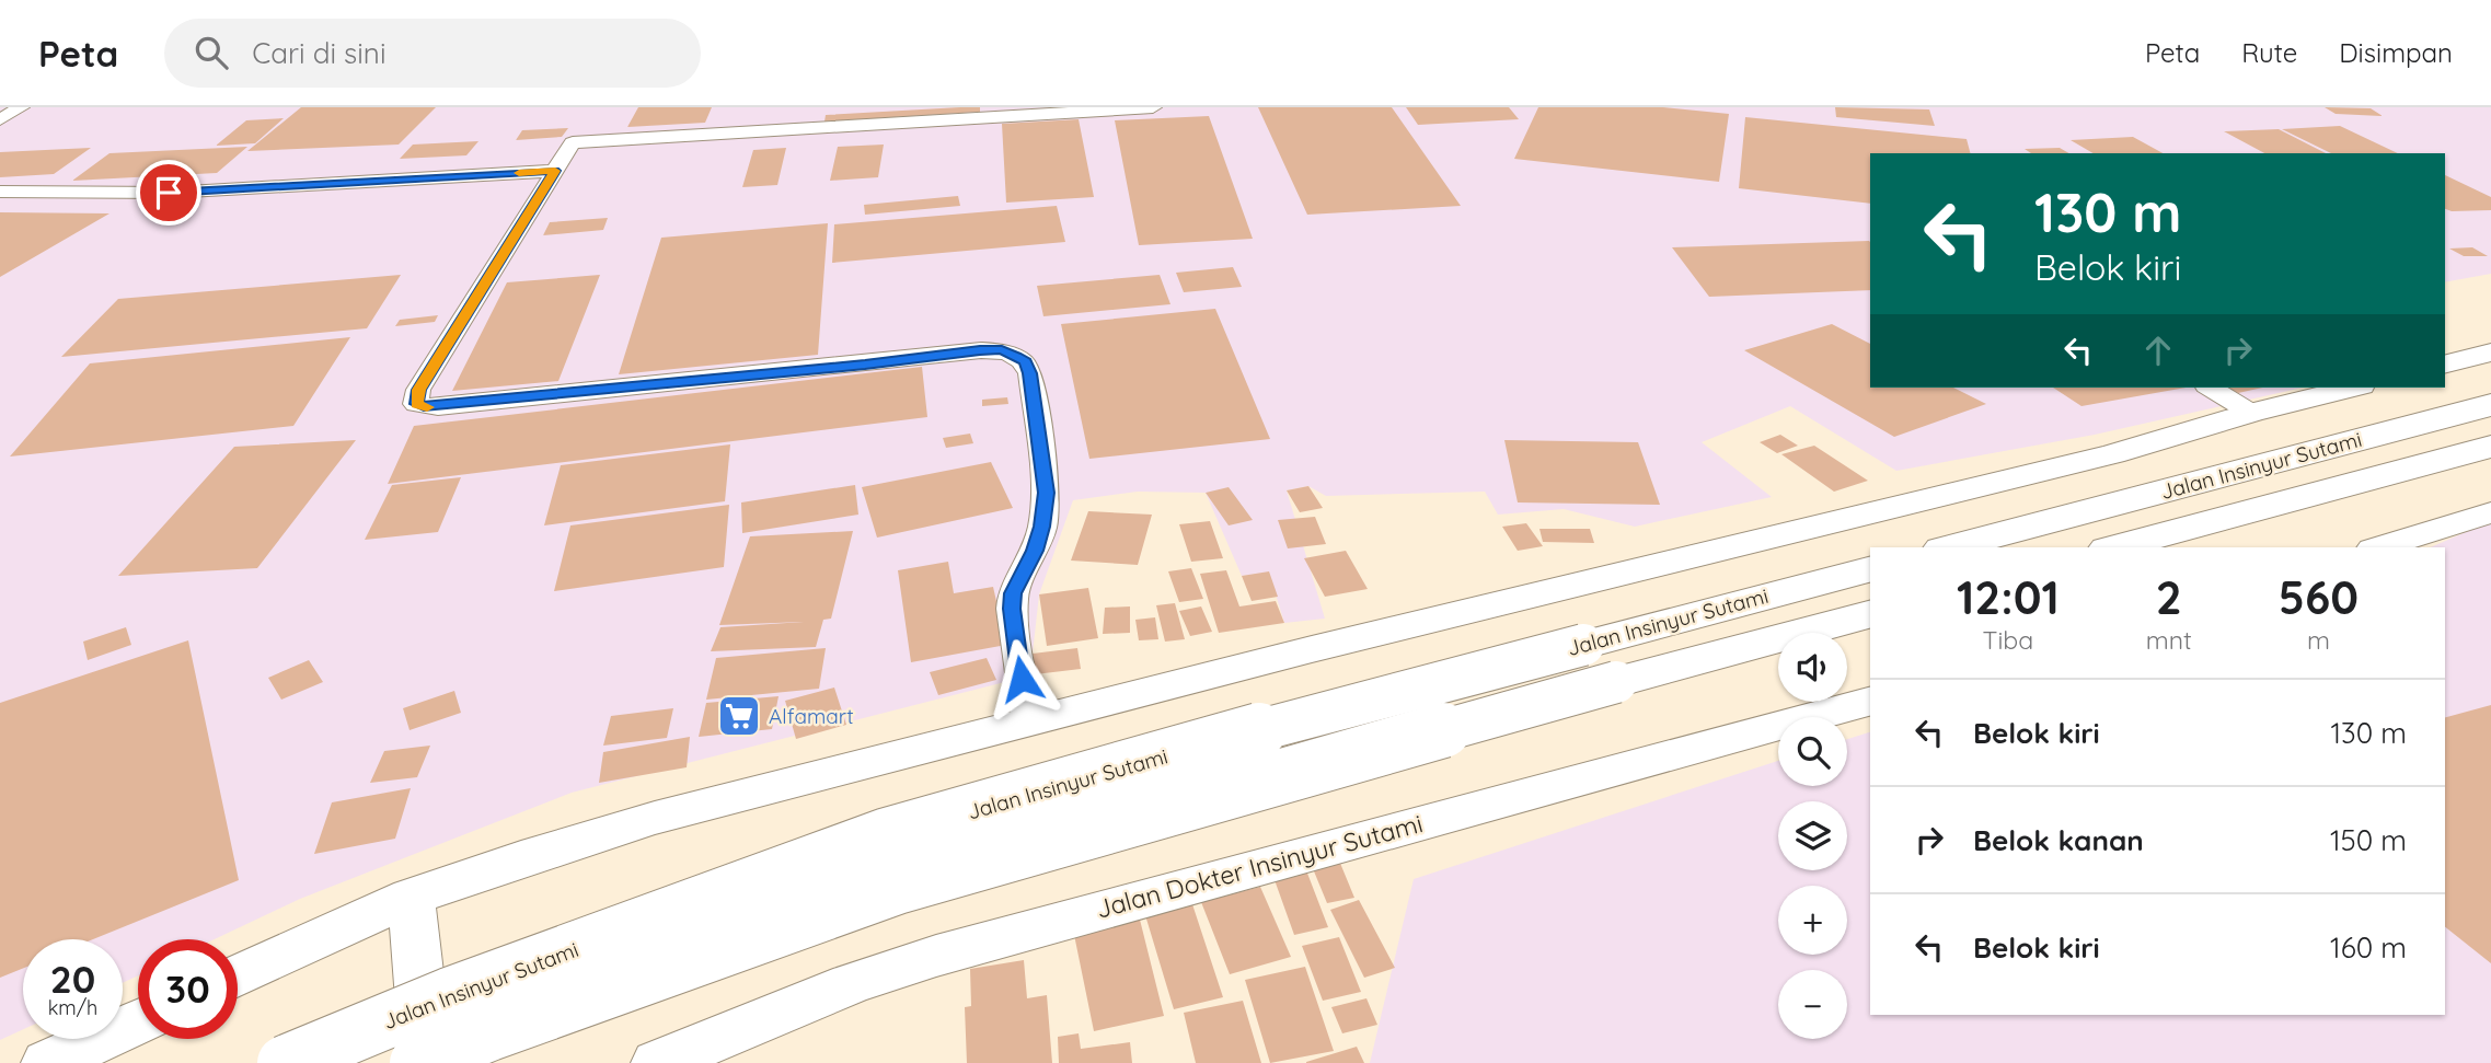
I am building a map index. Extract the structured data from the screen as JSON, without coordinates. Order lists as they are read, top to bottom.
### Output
{
  "streets": {
    "highway": ["Jalan Insinyur Sutami"],
    "street": ["Jalan Dokter Insinyur Sutami"]
  },
  "places": {
    "supermarket": ["Alfamart"]
  },
  "page": {
    "header": "Peta",
    "search": "Cari di sini",
    "nav": ["Peta", "Rute", "Disimpan"],
    "turn": ["130 m", "Belok kiri"],
    "eta": [
      "12:01",
      "Tiba",
      "2",
      "mnt",
      "560",
      "m"
    ],
    "map_buttons": ["+", "−"],
    "list": [
      {
        "name": "Belok kiri",
        "value": "130 m"
      },
      {
        "name": "Belok kanan",
        "value": "150 m"
      },
      {
        "name": "Belok kiri",
        "value": "160 m"
      }
    ],
    "speed": "20 km/h",
    "limit": "30"
  }
}
